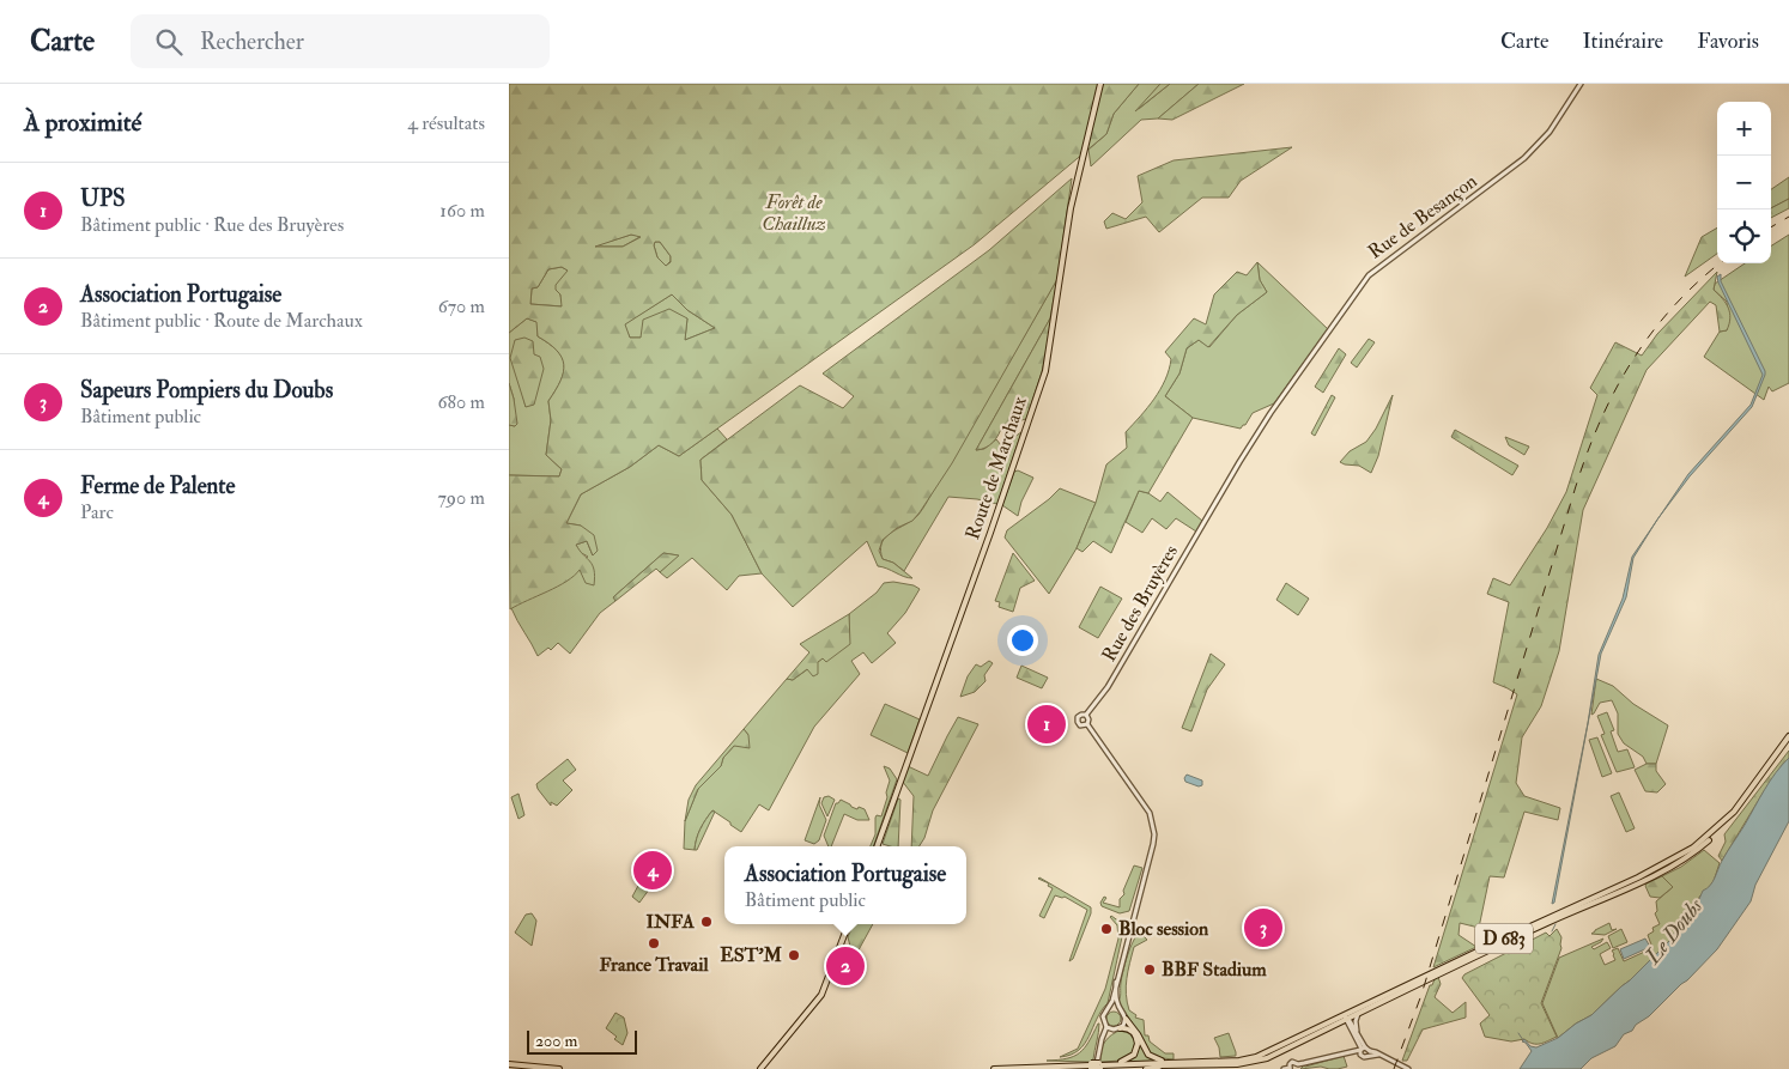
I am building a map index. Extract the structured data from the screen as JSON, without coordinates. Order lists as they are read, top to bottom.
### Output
{
  "streets": {
    "main road": ["Route de Marchaux", "D 683"],
    "street": ["Rue de Besançon", "Rue des Bruyères"]
  },
  "crossings": [
    ["Rue de Besançon", "Rue des Bruyères"]
  ],
  "water": ["Le Doubs"],
  "parks": ["Forêt de Chailluz"],
  "places": [
    "INFA",
    "Bloc session",
    "France Travail",
    "EST’M",
    "BBF Stadium"
  ],
  "scale_bar": "200 m",
  "page": {
    "header": "Carte",
    "search": "Rechercher",
    "nav": ["Carte", "Itinéraire", "Favoris"],
    "heading": ["À proximité", "4 résultats"],
    "map_buttons": ["+", "−"],
    "list": [
      {
        "mark": "1",
        "name": "UPS",
        "note": "Bâtiment public · Rue des Bruyères",
        "value": "160 m"
      },
      {
        "mark": "2",
        "name": "Association Portugaise",
        "note": "Bâtiment public · Route de Marchaux",
        "value": "670 m"
      },
      {
        "mark": "3",
        "name": "Sapeurs Pompiers du Doubs",
        "note": "Bâtiment public",
        "value": "680 m"
      },
      {
        "mark": "4",
        "name": "Ferme de Palente",
        "note": "Parc",
        "value": "790 m"
      }
    ],
    "pins": [
      "1",
      "4",
      "3",
      "2"
    ],
    "popup": ["Association Portugaise", "Bâtiment public"],
    "scale": "200 m"
  }
}
